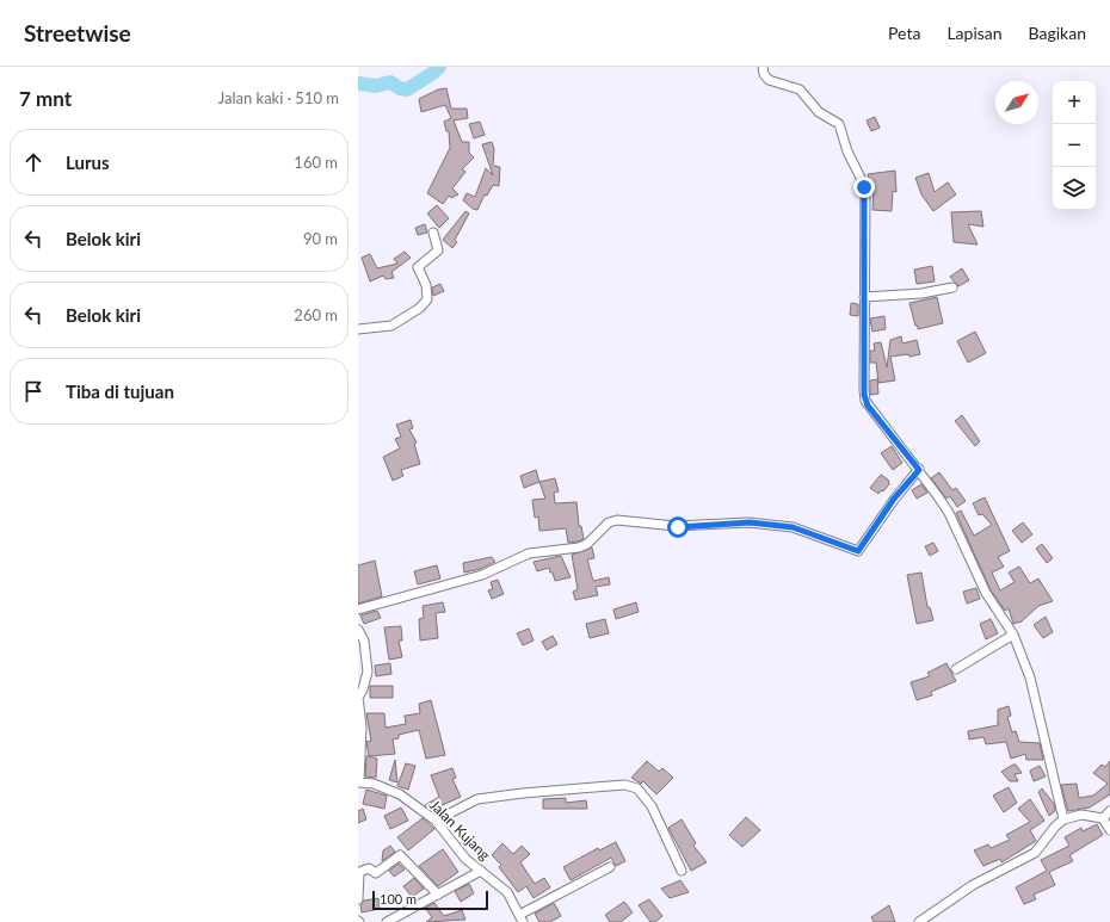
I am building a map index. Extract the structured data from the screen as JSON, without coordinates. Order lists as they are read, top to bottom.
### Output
{
  "streets": {
    "street": ["Jalan Kujang"]
  },
  "scale_bar": "100 m",
  "north": "top right",
  "page": {
    "header": "Streetwise",
    "nav": ["Peta", "Lapisan", "Bagikan"],
    "heading": ["7 mnt", "Jalan kaki · 510 m"],
    "map_buttons": ["+", "−"],
    "list": [
      ["Lurus", "160 m"],
      ["Belok kiri", "90 m"],
      ["Belok kiri", "260 m"],
      "Tiba di tujuan"
    ],
    "scale": "100 m"
  }
}
